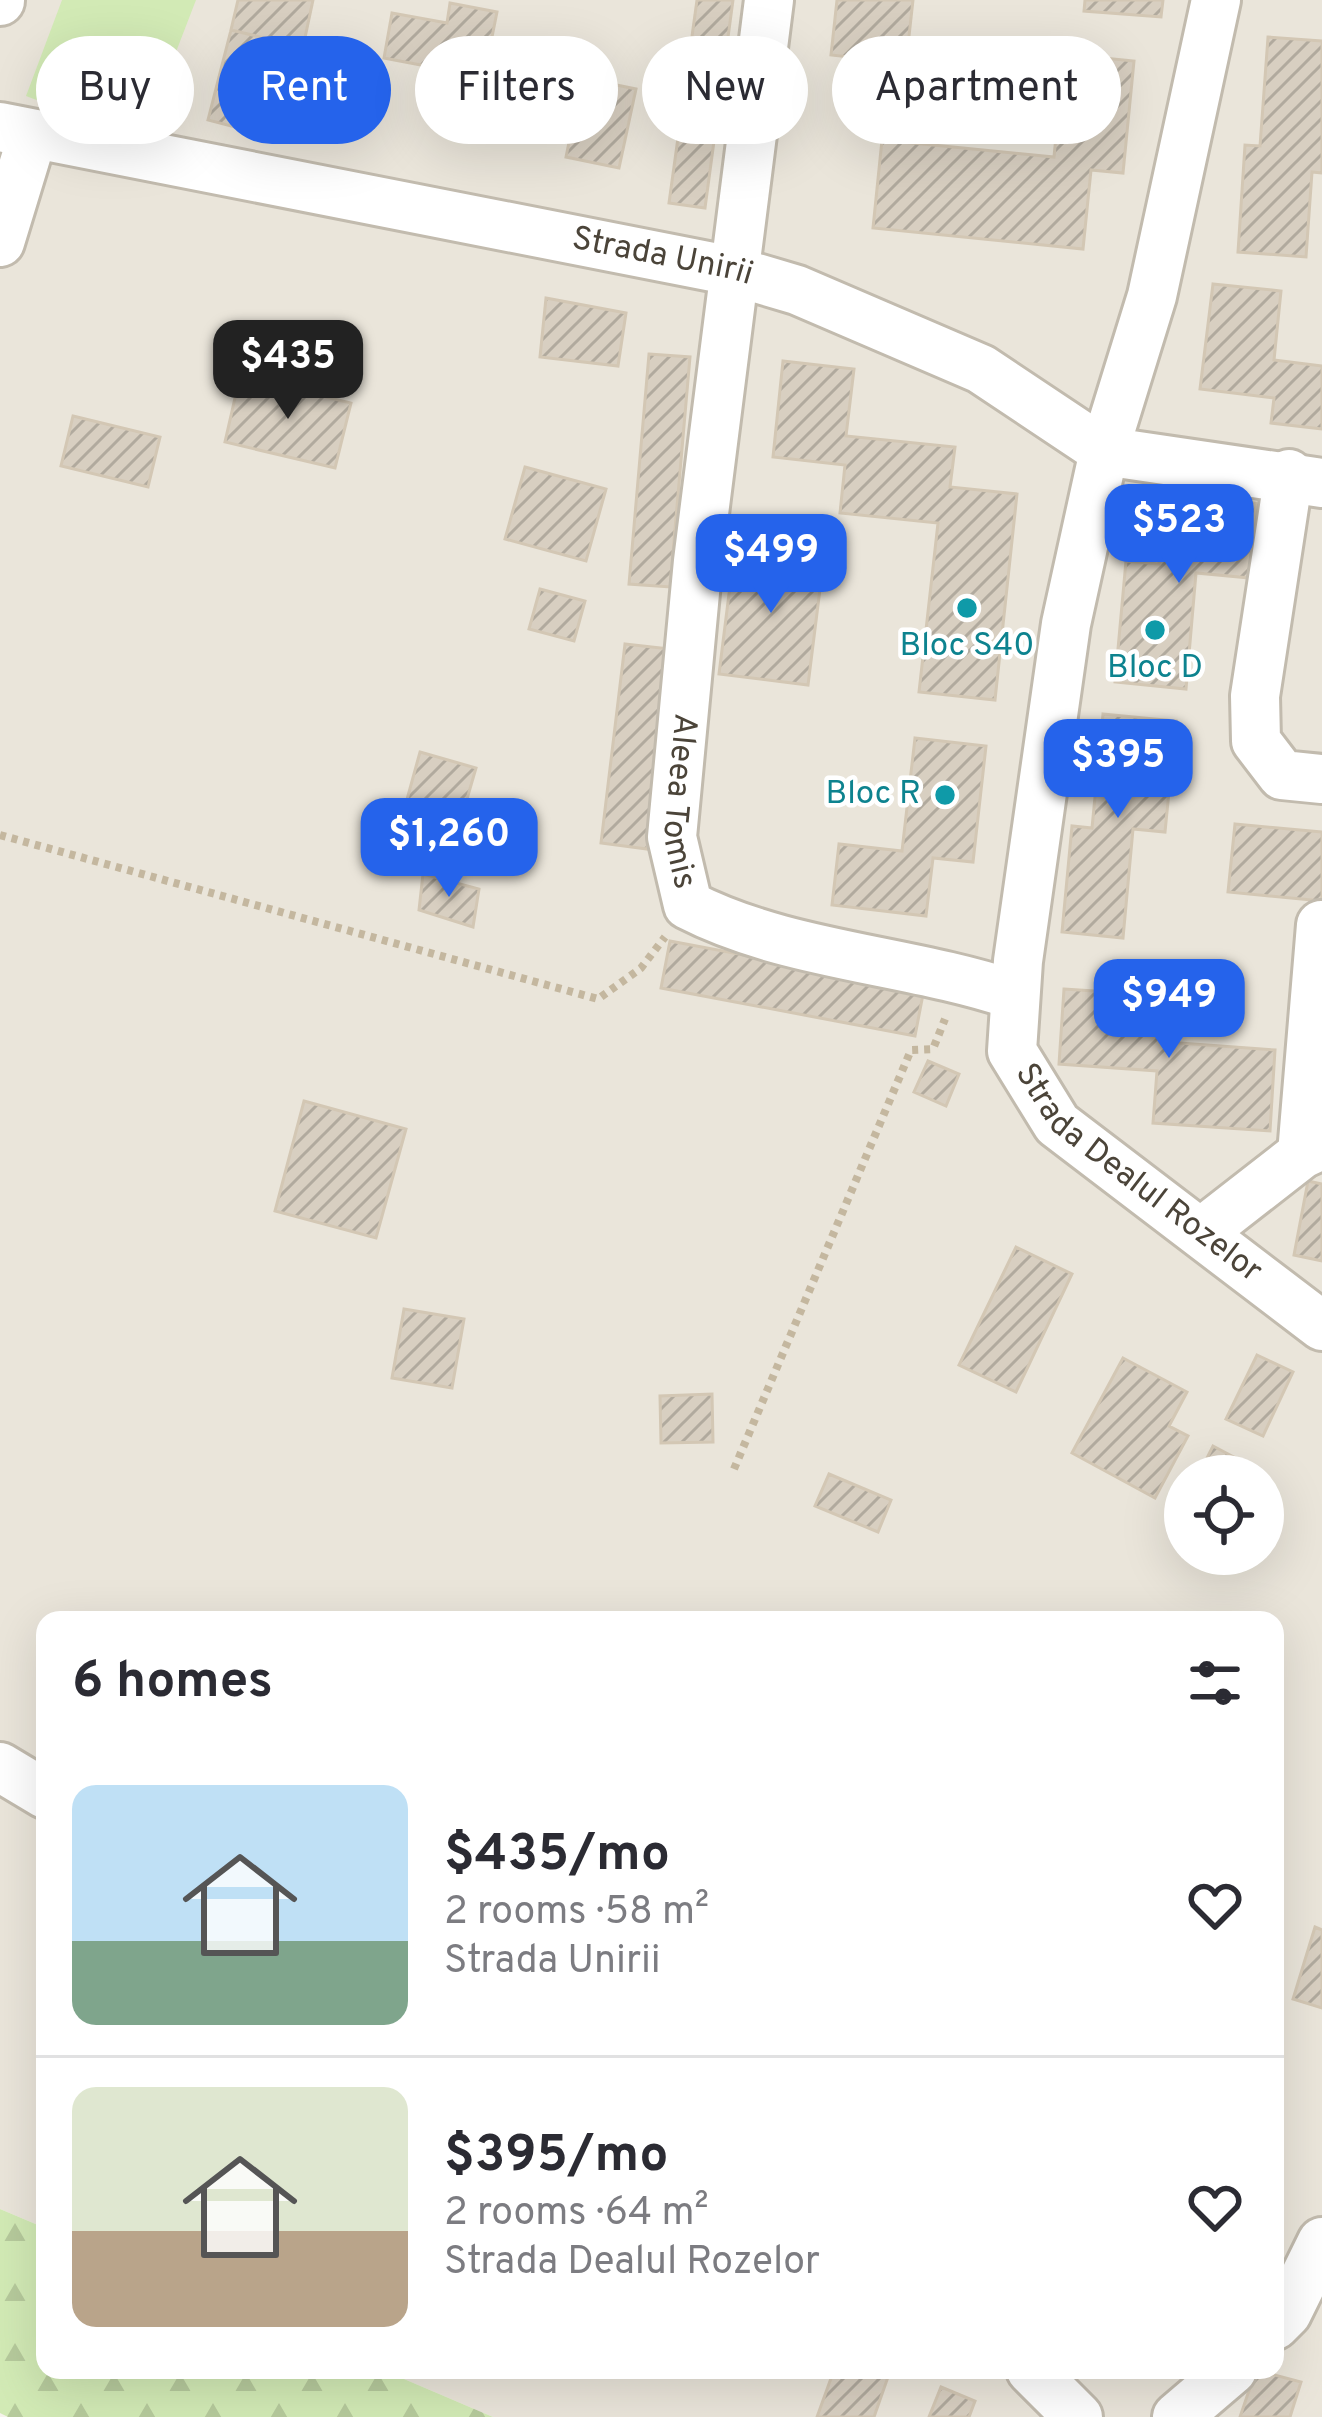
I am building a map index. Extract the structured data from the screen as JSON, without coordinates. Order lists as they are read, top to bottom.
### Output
{
  "streets": {
    "street": ["Strada Unirii", "Aleea Tomis", "Strada Dealul Rozelor"]
  },
  "crossings": [
    ["Strada Unirii", "Aleea Tomis"],
    ["Strada Unirii", "Strada Dealul Rozelor"],
    ["Aleea Tomis", "Strada Dealul Rozelor"]
  ],
  "places": ["Bloc S40", "Bloc D", "Bloc R"],
  "page": {
    "chip": [
      "Buy",
      "Rent",
      "Filters",
      "New",
      "Apartment"
    ],
    "price": [
      "$435",
      "$523",
      "$499",
      "$395",
      "$1,260",
      "$949"
    ],
    "heading": "6 homes",
    "list": [
      {
        "name": "$435/mo",
        "note": "2 rooms · 58 m² · Strada Unirii"
      },
      {
        "name": "$395/mo",
        "note": "2 rooms · 64 m² · Strada Dealul Rozelor"
      }
    ]
  }
}
